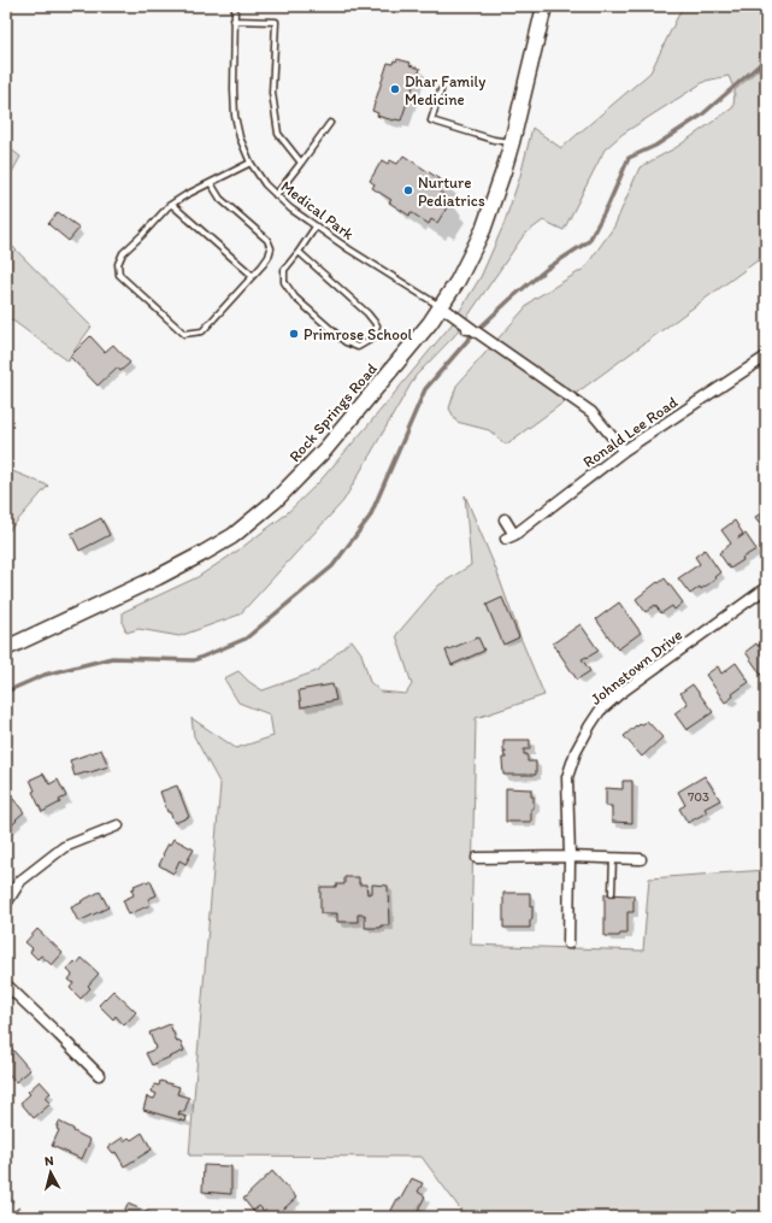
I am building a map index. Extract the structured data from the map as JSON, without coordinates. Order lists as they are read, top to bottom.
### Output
{
  "streets": {
    "street": ["Rock Springs Road", "Ronald Lee Road", "Johnstown Drive"],
    "lane": ["Medical Park"]
  },
  "crossings": [
    ["Medical Park", "Rock Springs Road"]
  ],
  "places": ["Dhar Family Medicine", "Nurture Pediatrics", "Primrose School"],
  "house_numbers": ["703"],
  "north": "top"
}
